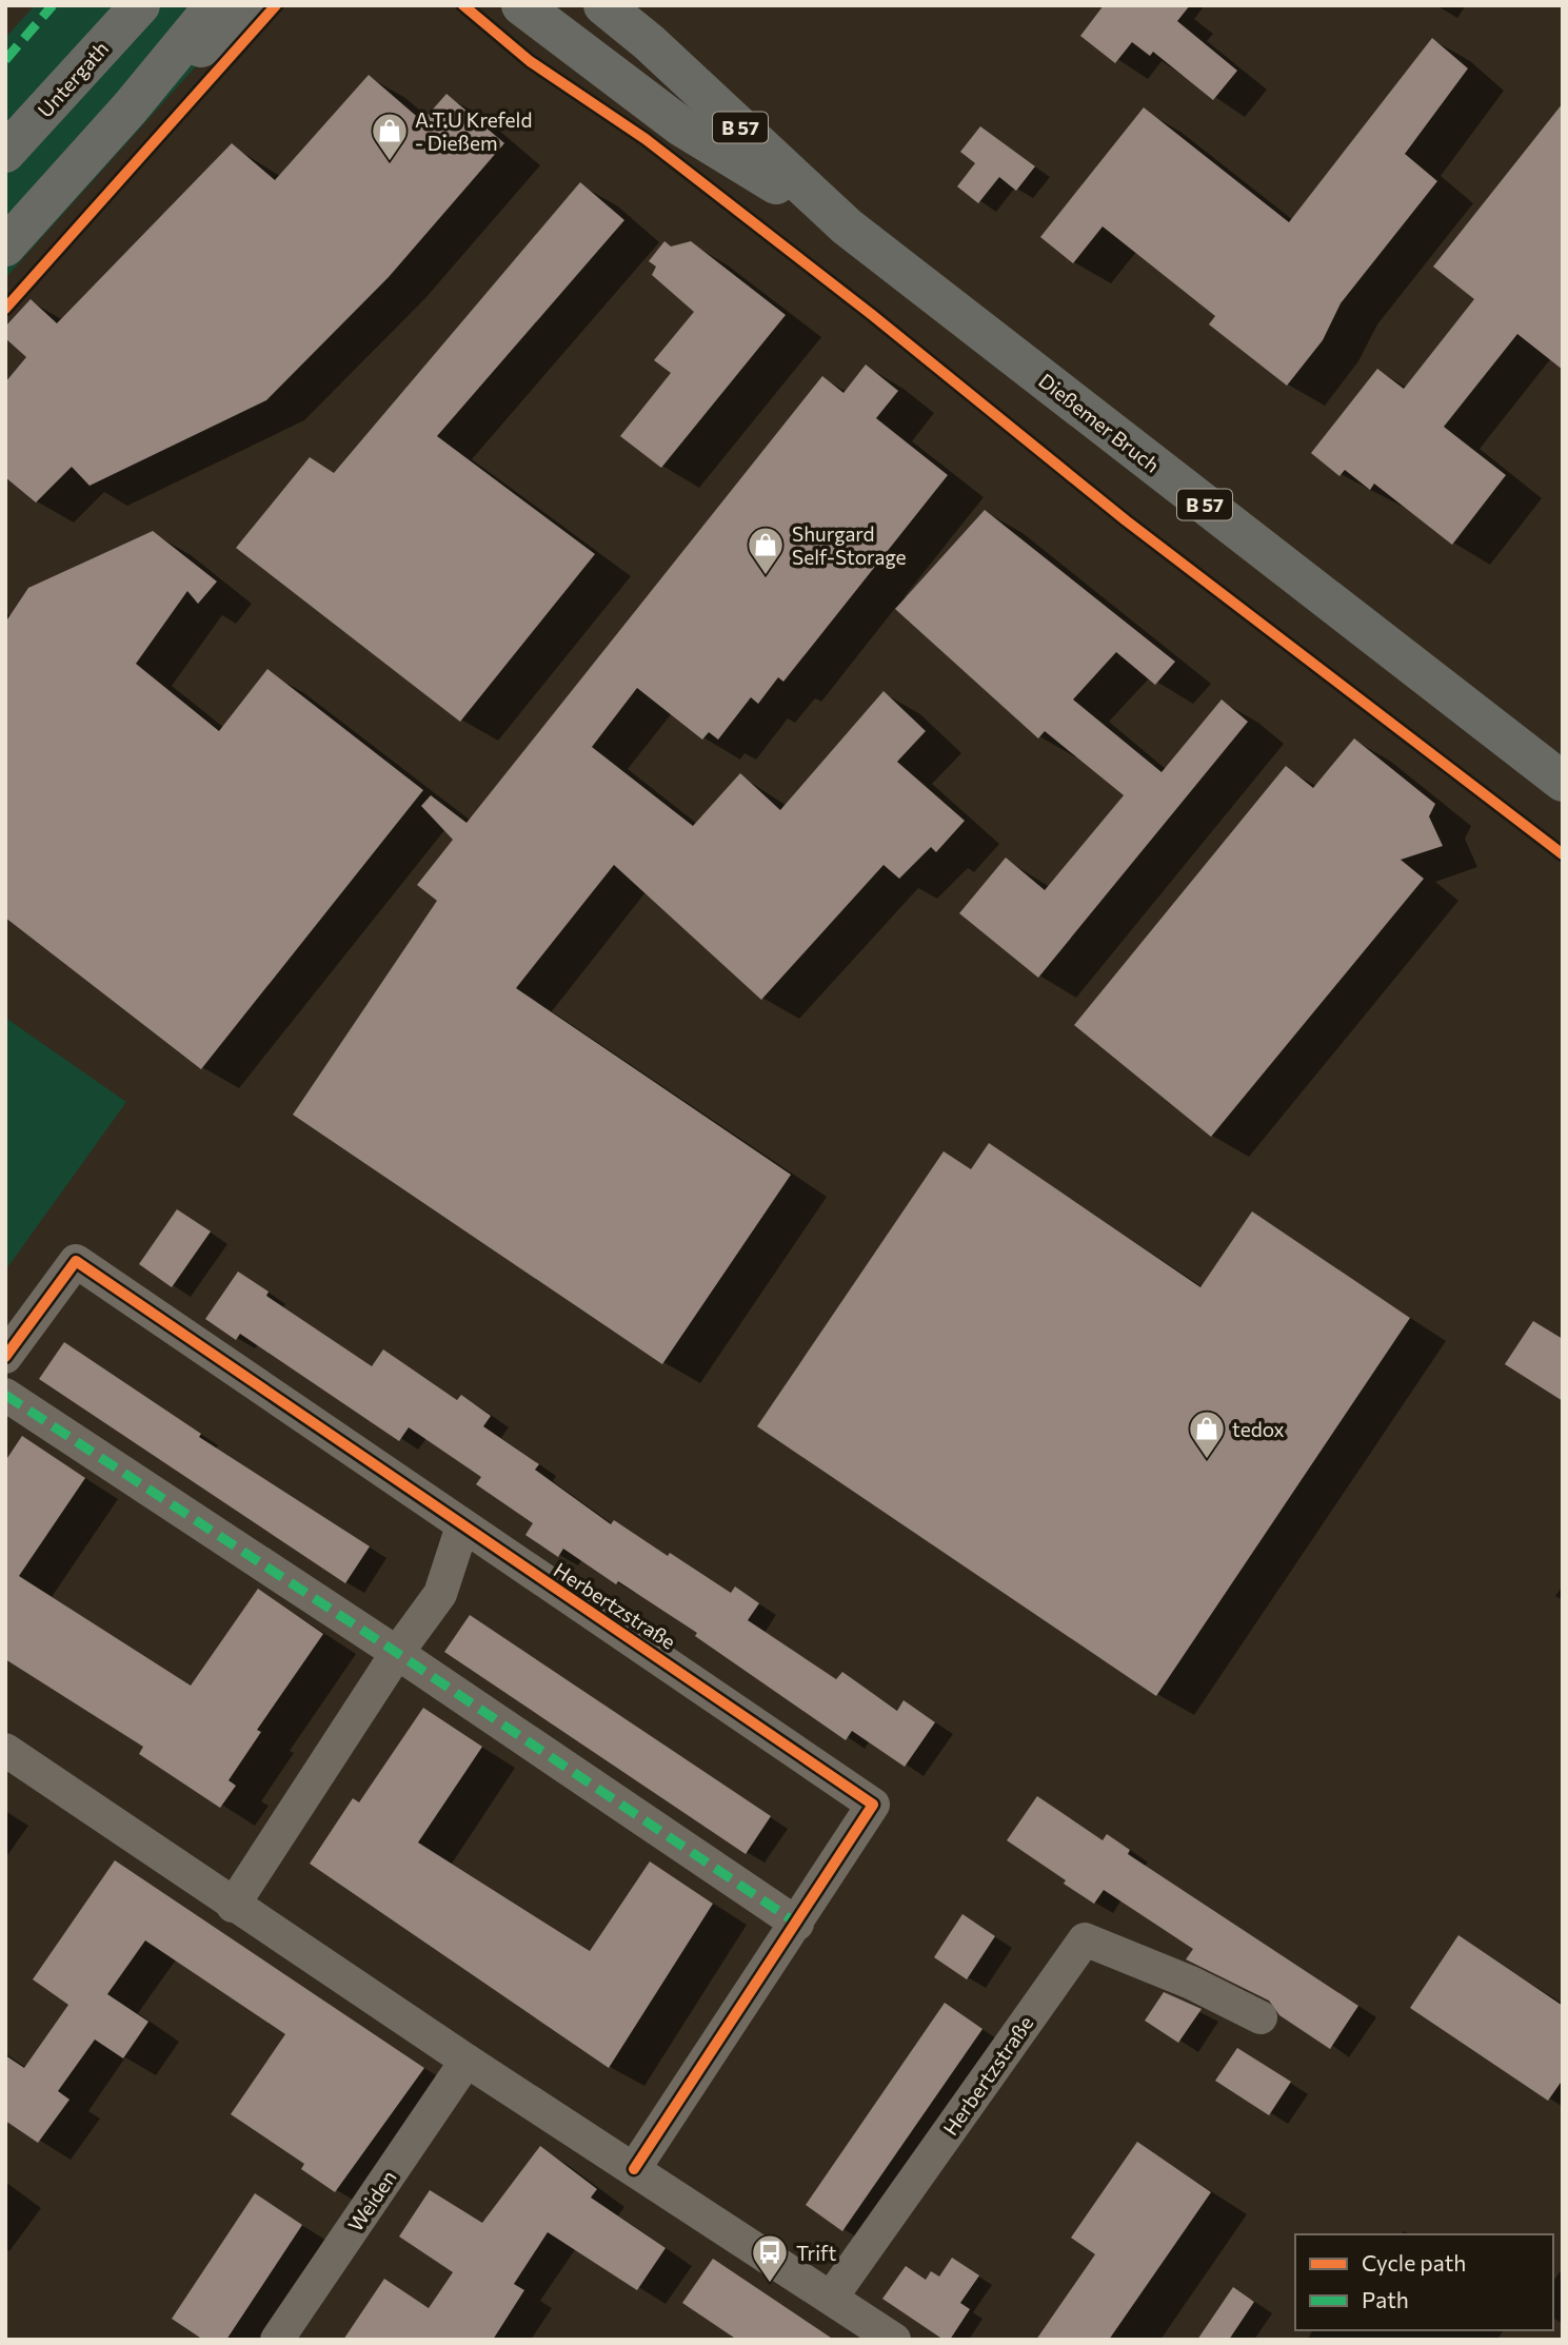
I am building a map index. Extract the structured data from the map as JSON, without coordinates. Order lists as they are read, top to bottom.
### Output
{
  "streets": {
    "main road": ["Untergath", "B 57", "Dießemer Bruch"],
    "street": ["Herbertzstraße", "Weiden"]
  },
  "places": {
    "shop": ["A.T.U Krefeld - Dießem", "Shurgard Self-Storage", "tedox"],
    "bus stop": ["Trift"]
  },
  "legend": ["Cycle path", "Path"]
}
